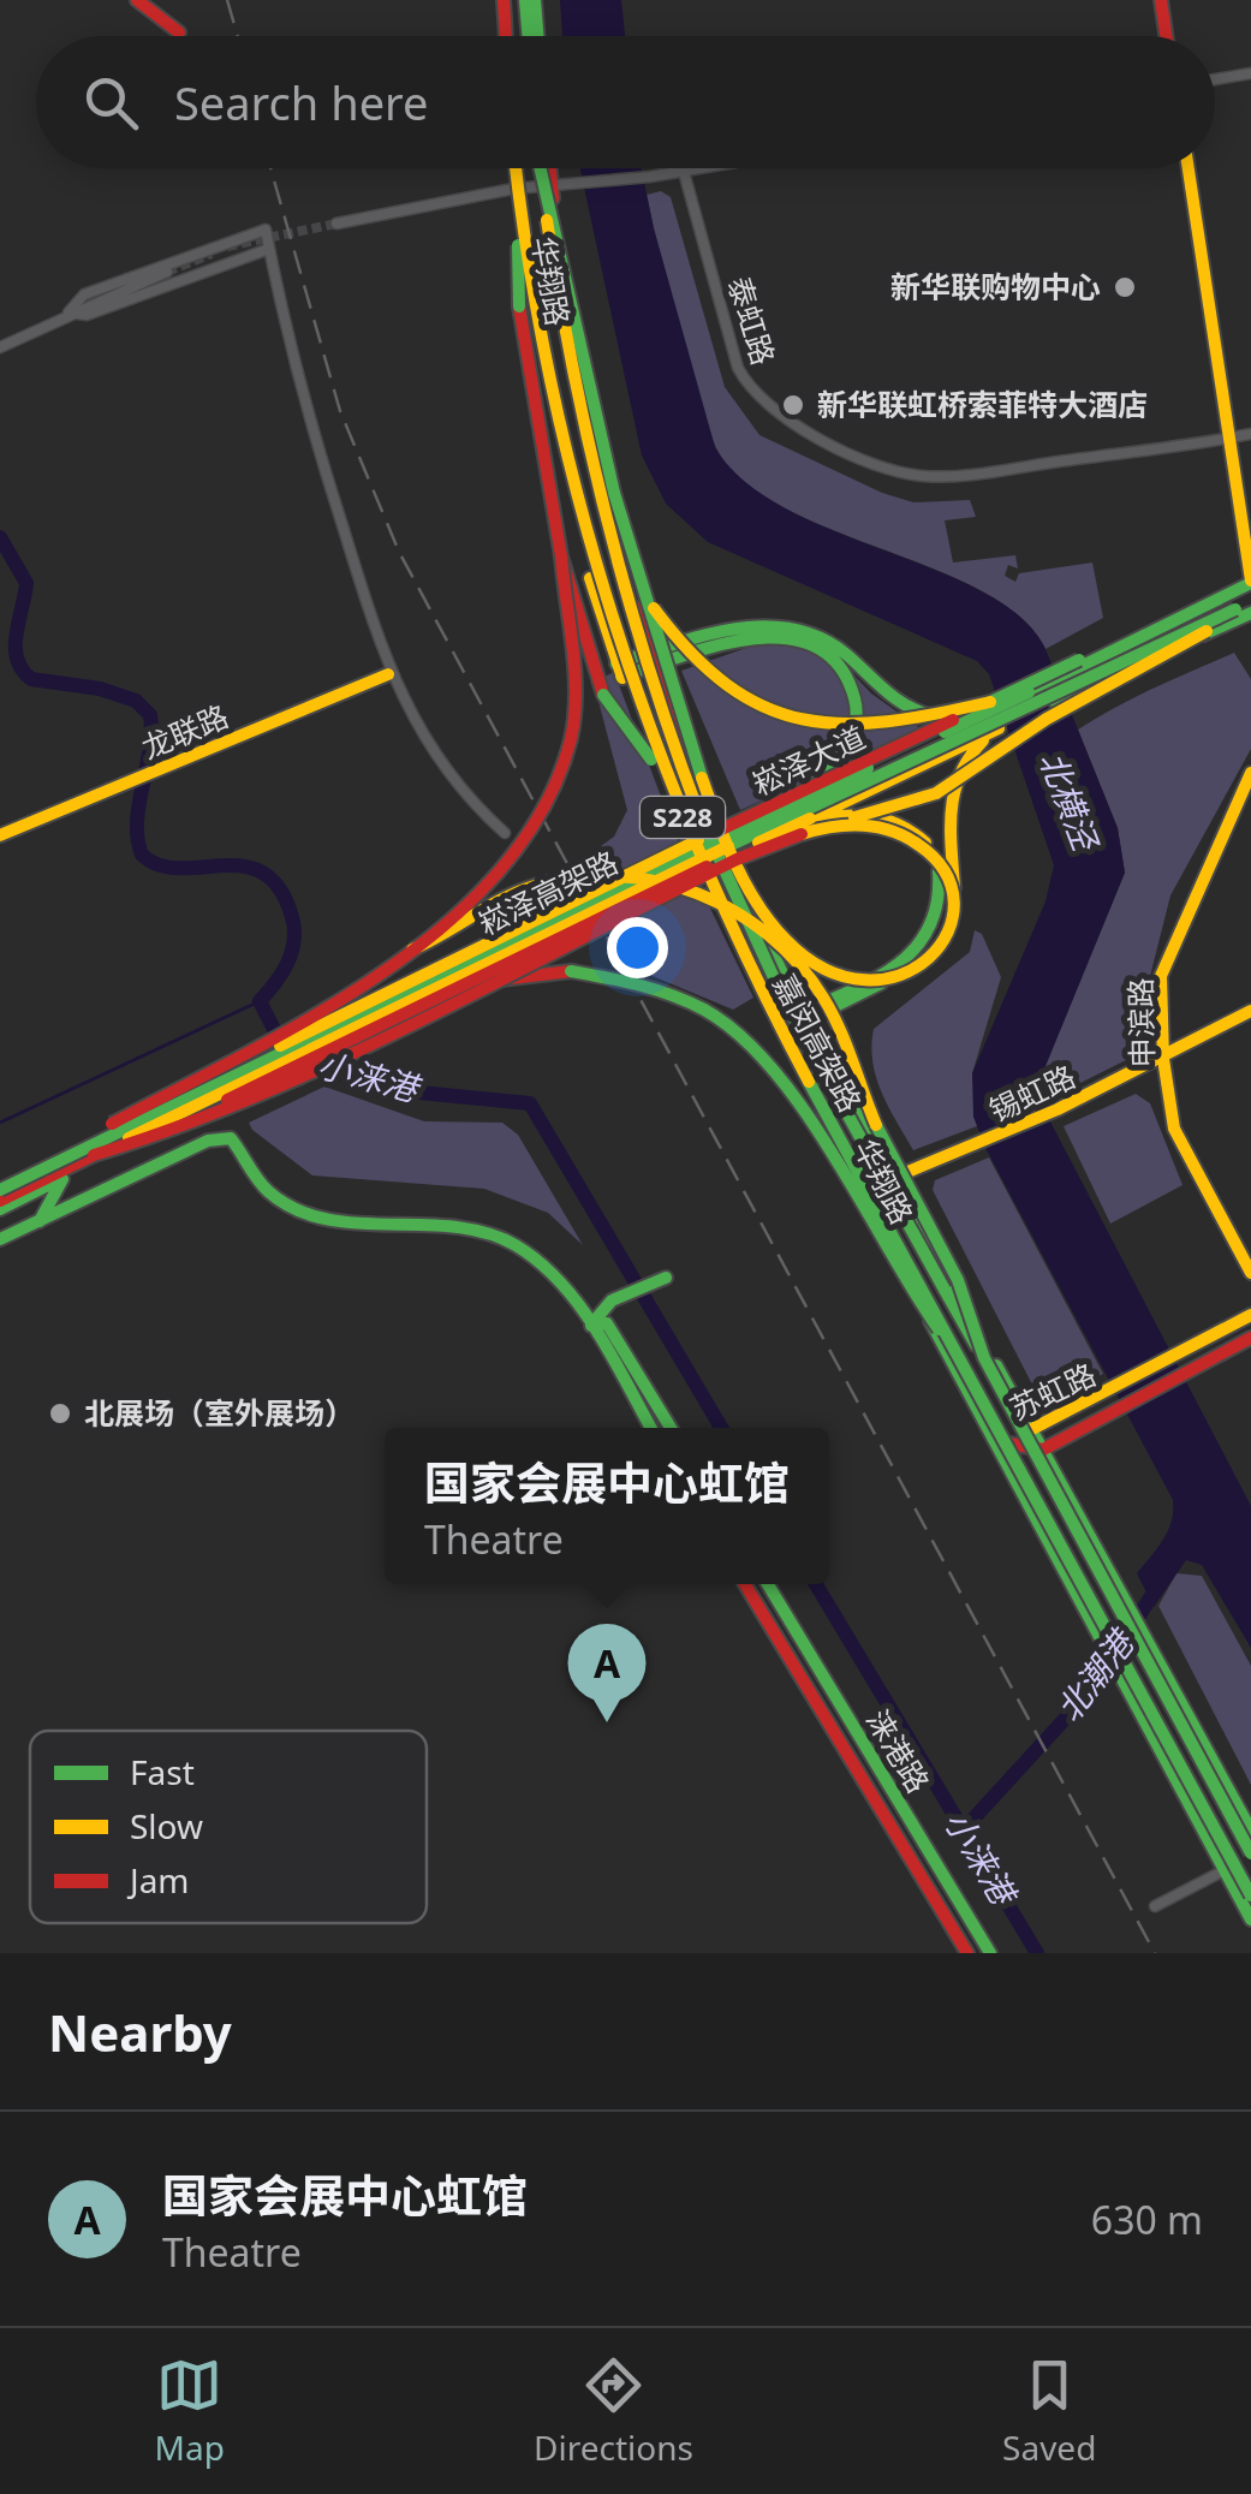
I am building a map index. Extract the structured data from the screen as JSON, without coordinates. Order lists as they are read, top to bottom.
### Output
{
  "streets": {
    "main road": [
      "华翔路",
      "龙联路",
      "崧泽大道",
      "S228",
      "崧泽高架路",
      "申滨路",
      "嘉闵高架路",
      "锡虹路",
      "苏虹路",
      "涞港路"
    ],
    "street": ["泰虹路"]
  },
  "crossings": [
    ["华翔路", "锡虹路"],
    ["华翔路", "苏虹路"],
    ["崧泽大道", "崧泽高架路"],
    ["申滨路", "锡虹路"]
  ],
  "water": ["北横泾", "小涞港", "北潮港"],
  "places": ["新华联购物中心", "新华联虹桥索菲特大酒店", "北展场（室外展场）"],
  "legend": ["Fast", "Slow", "Jam"],
  "page": {
    "search": "Search here",
    "popup": ["国家会展中心虹馆", "Theatre"],
    "pins": "A",
    "heading": "Nearby",
    "list": [
      {
        "mark": "A",
        "name": "国家会展中心虹馆",
        "note": "Theatre",
        "value": "630 m"
      }
    ],
    "nav": ["Map", "Directions", "Saved"]
  }
}
